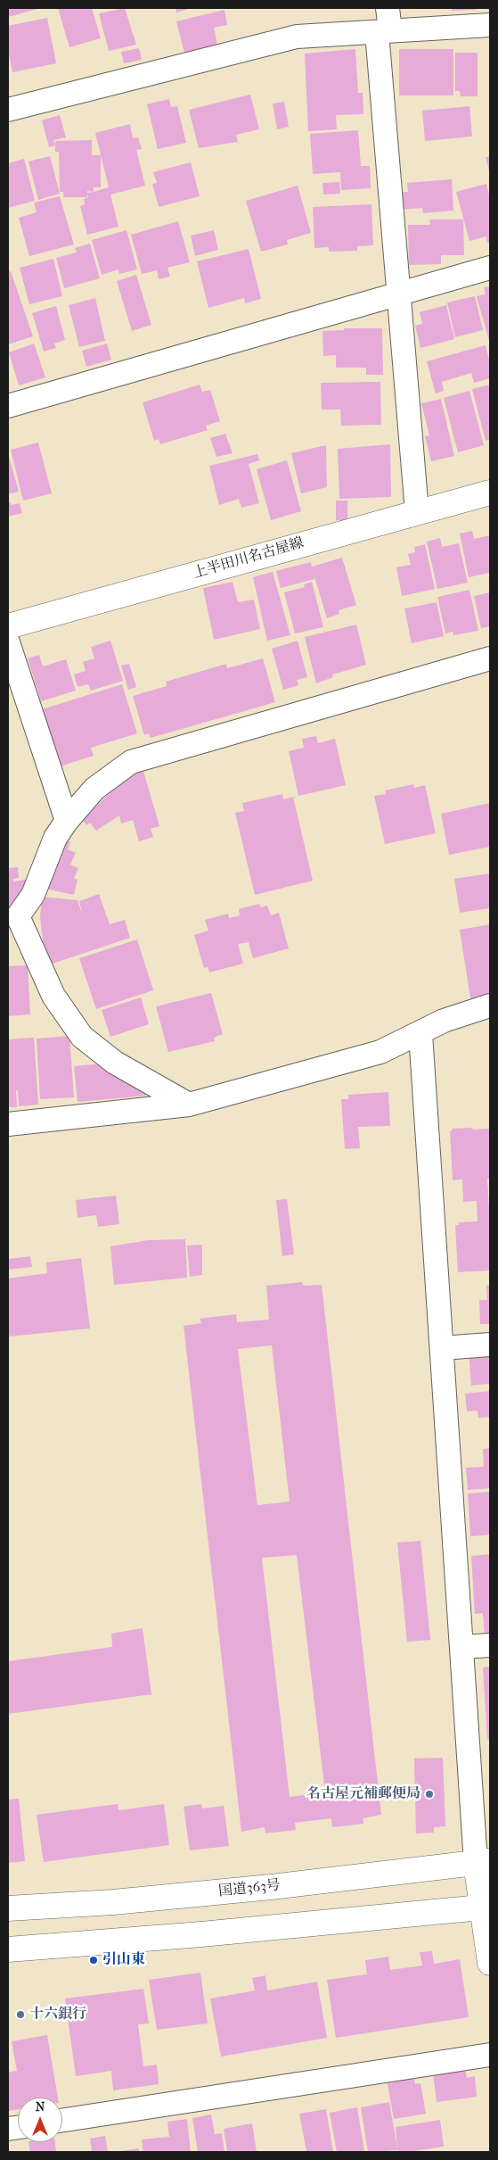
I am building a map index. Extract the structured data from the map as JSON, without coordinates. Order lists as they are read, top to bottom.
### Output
{
  "streets": {
    "main road": ["上半田川名古屋線", "国道363号"]
  },
  "places": ["名古屋元補郵便局", "引山東", "十六銀行"],
  "north": "top"
}
